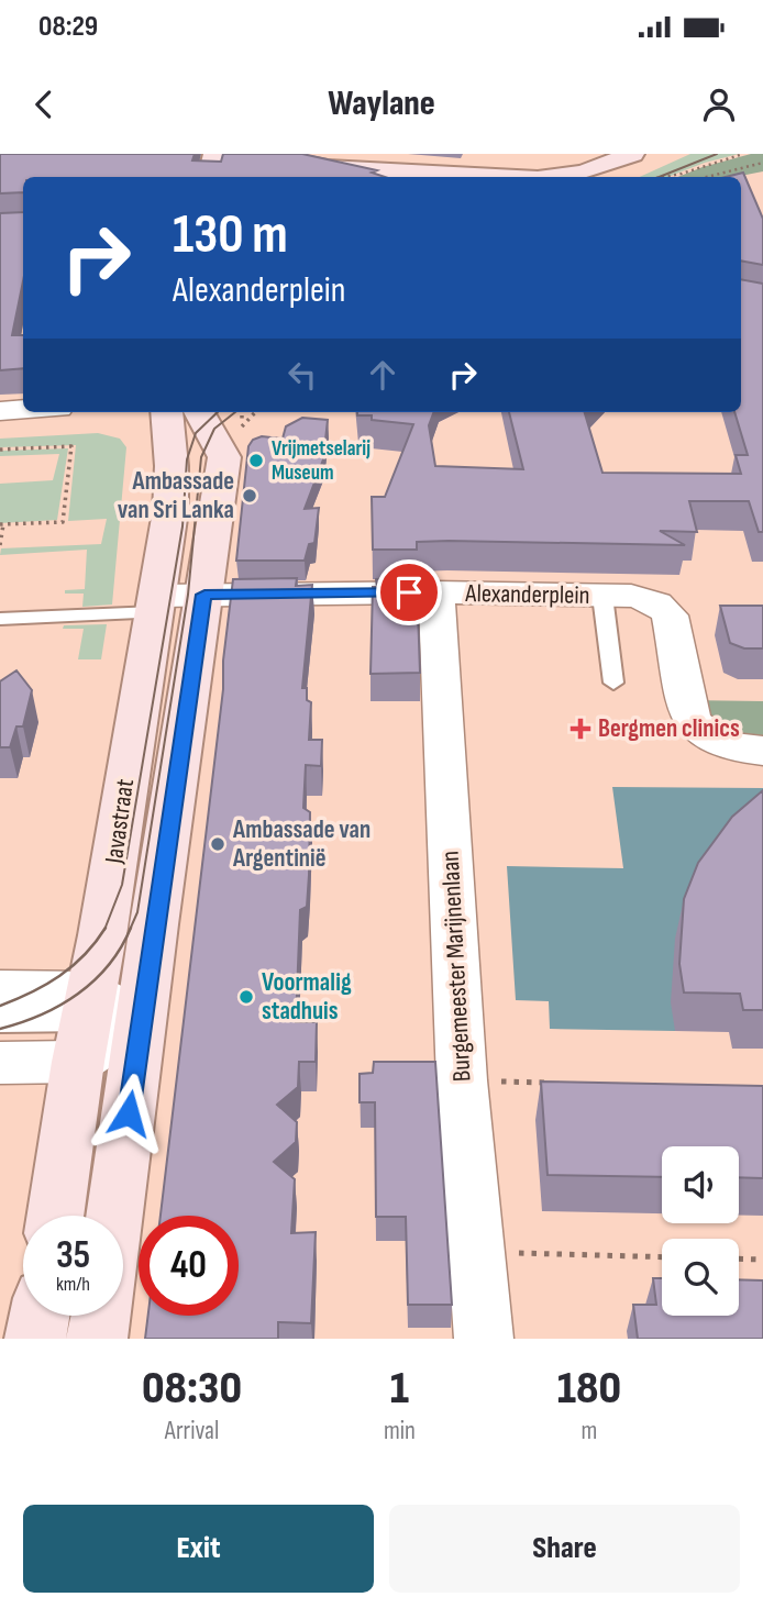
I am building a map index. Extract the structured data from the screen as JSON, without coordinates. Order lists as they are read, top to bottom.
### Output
{
  "streets": {
    "street": ["Alexanderplein", "Javastraat", "Burgemeester Marijnenlaan"]
  },
  "crossings": [
    ["Alexanderplein", "Javastraat"],
    ["Alexanderplein", "Burgemeester Marijnenlaan"]
  ],
  "places": {
    "other": [
      "Vrijmetselarij Museum",
      "Ambassade van Sri Lanka",
      "Ambassade van Argentinië",
      "Voormalig stadhuis"
    ],
    "health": ["Bergmen clinics"]
  },
  "page": {
    "status": "08:29",
    "header": "Waylane",
    "turn": ["130 m", "Alexanderplein"],
    "speed": "35 km/h",
    "limit": "40",
    "eta": [
      "08:30",
      "Arrival",
      "1",
      "min",
      "180",
      "m"
    ],
    "buttons": ["Exit", "Share"]
  }
}
